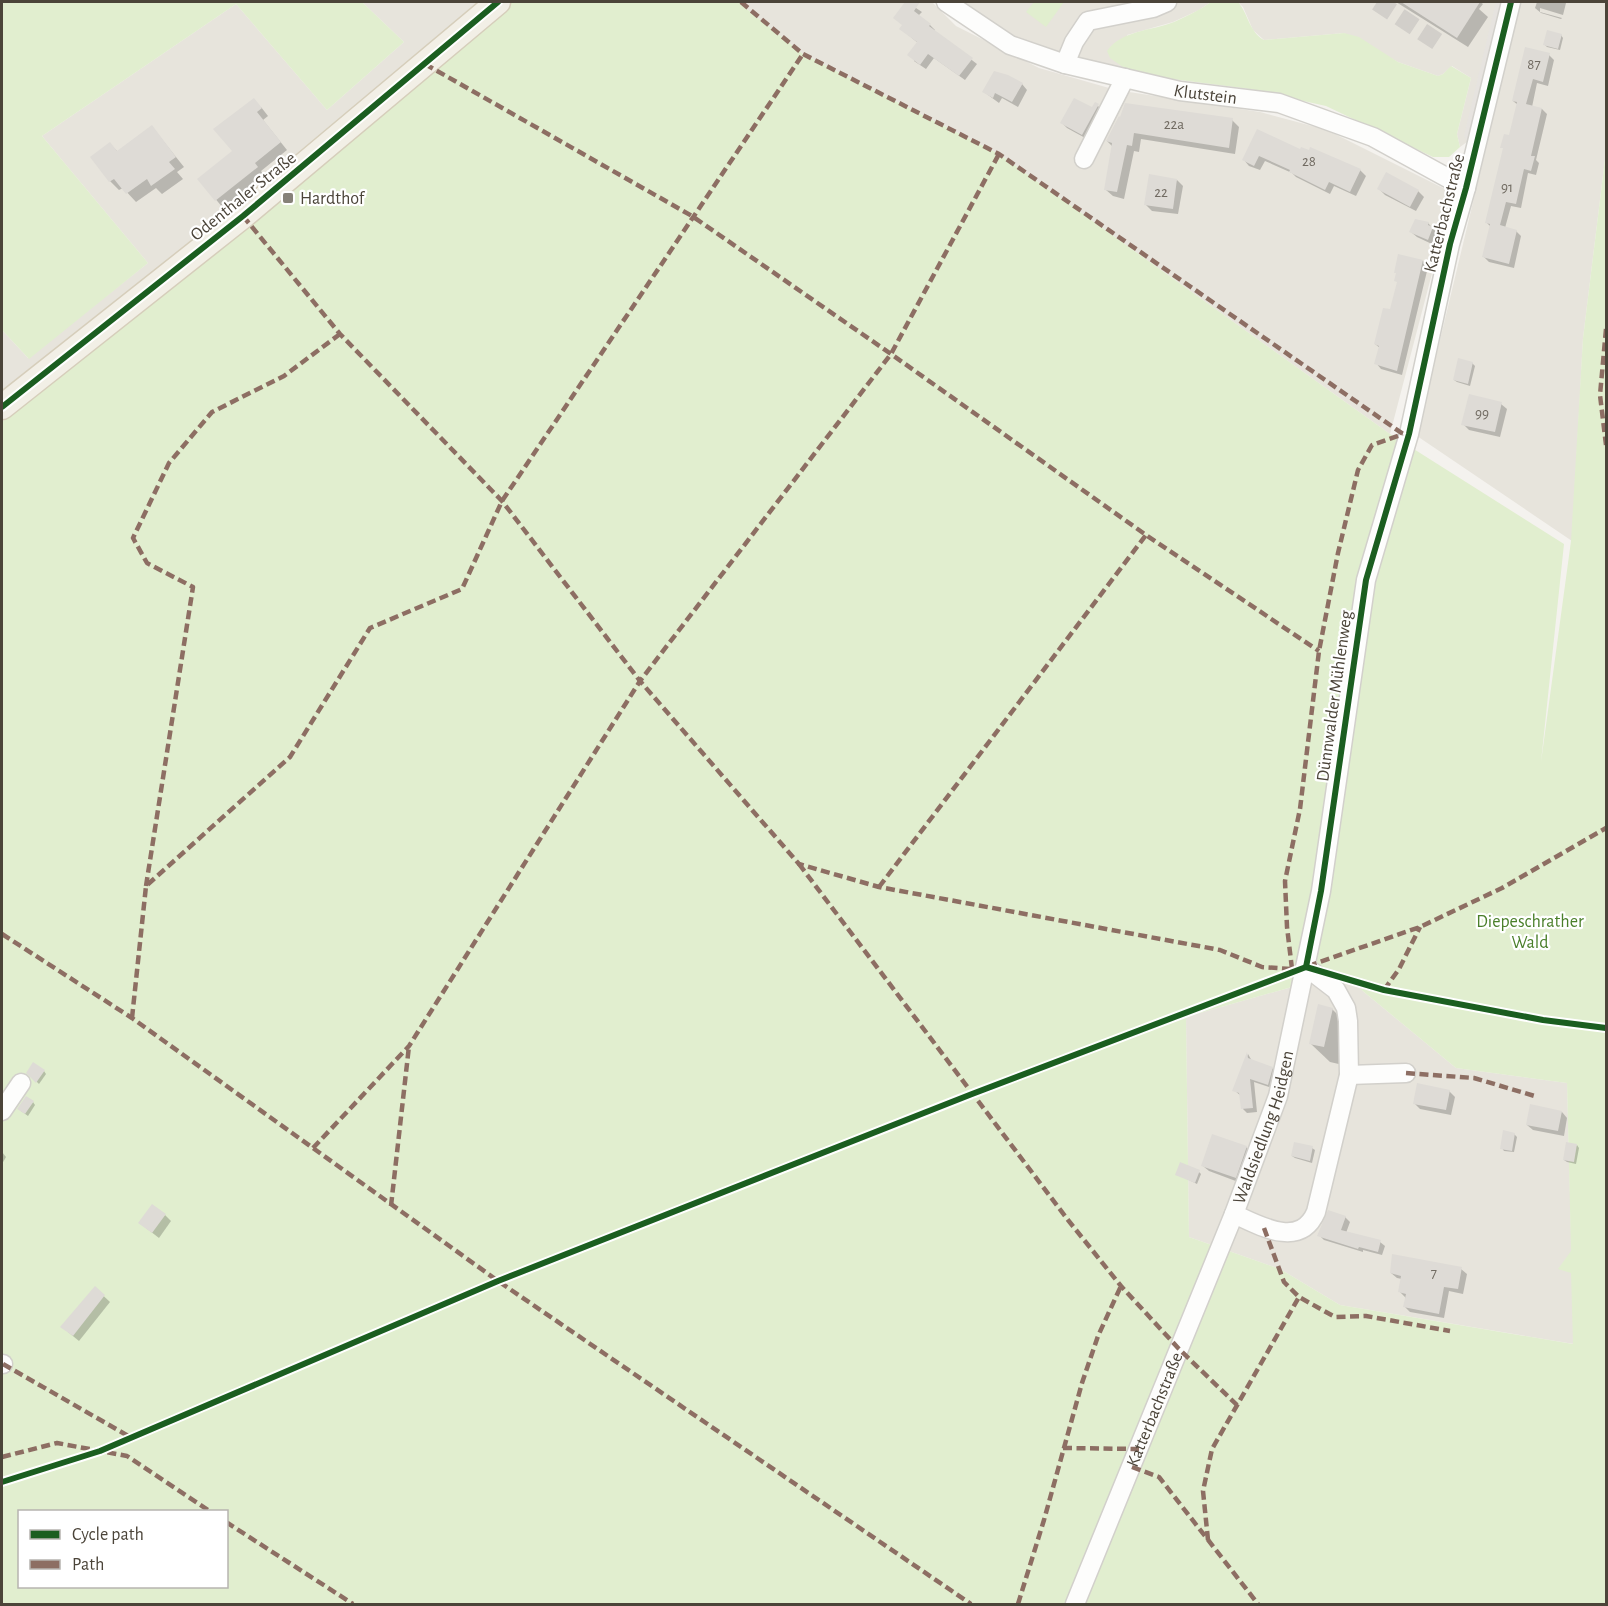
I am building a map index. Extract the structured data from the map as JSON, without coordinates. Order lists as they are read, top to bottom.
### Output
{
  "streets": {
    "main road": ["Odenthaler Straße"],
    "street": [
      "Klutstein",
      "Katterbachstraße",
      "Dünnwalder Mühlenweg",
      "Waldsiedlung Heidgen"
    ]
  },
  "crossings": [
    ["Klutstein", "Katterbachstraße"],
    ["Katterbachstraße", "Dünnwalder Mühlenweg"],
    ["Katterbachstraße", "Waldsiedlung Heidgen"],
    ["Dünnwalder Mühlenweg", "Waldsiedlung Heidgen"]
  ],
  "parks": ["Diepeschrather Wald"],
  "places": {
    "transit": ["Hardthof"]
  },
  "house_numbers": [
    "87",
    "22a",
    "28",
    "91",
    "22",
    "99",
    "7"
  ],
  "legend": ["Cycle path", "Path"]
}
